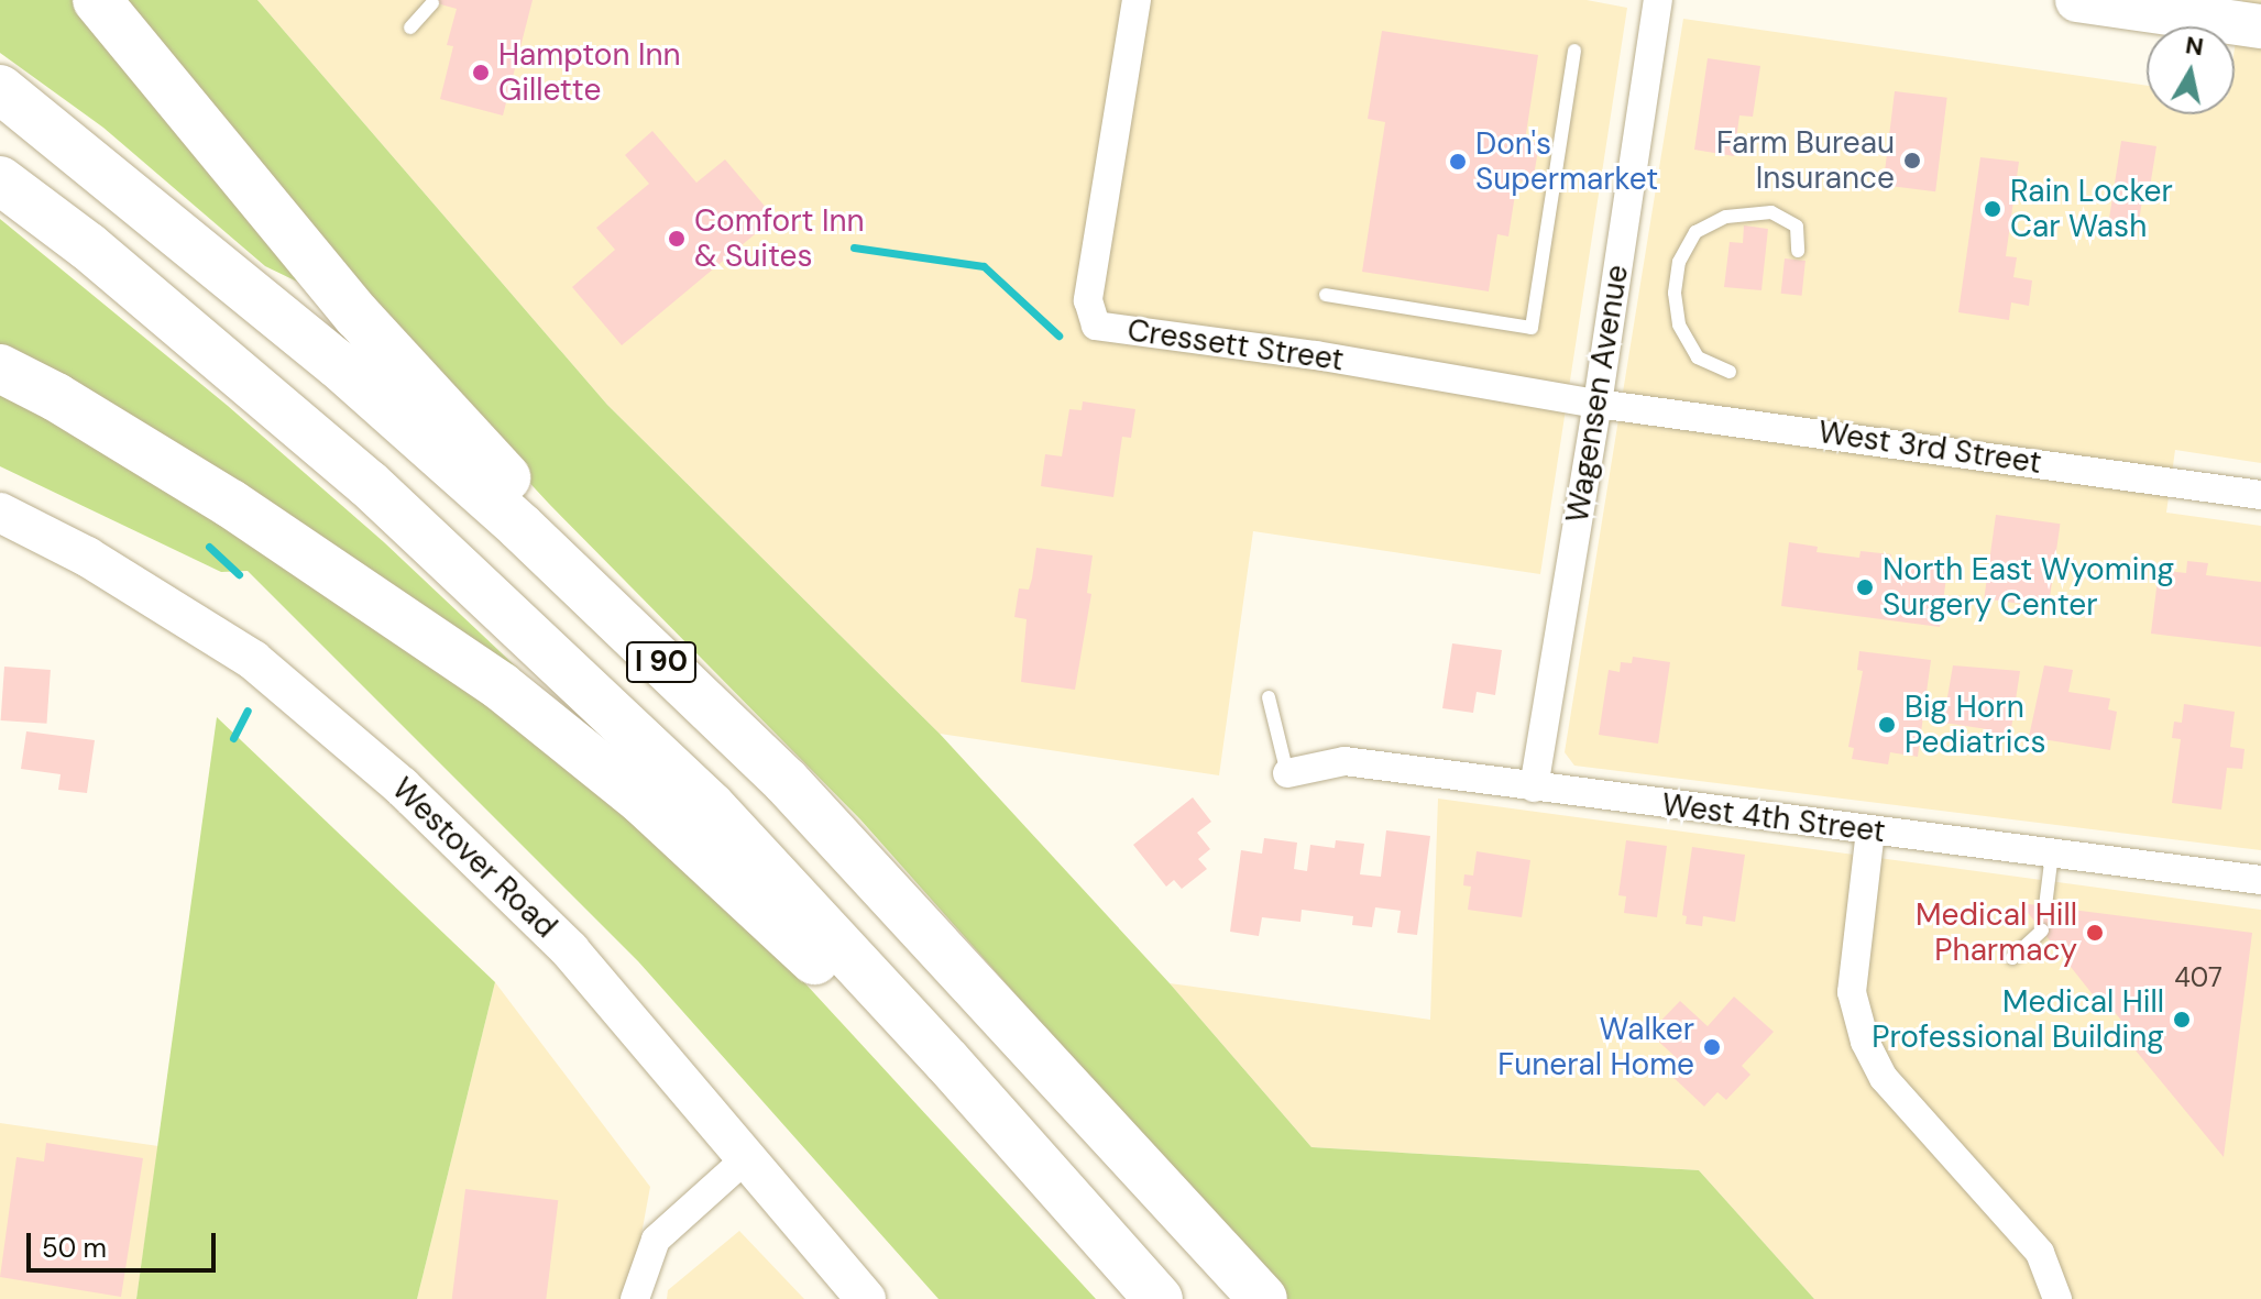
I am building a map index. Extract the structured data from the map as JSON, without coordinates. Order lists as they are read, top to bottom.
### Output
{
  "streets": {
    "highway": ["I 90"],
    "street": [
      "Cressett Street",
      "Wagensen Avenue",
      "West 3rd Street",
      "West 4th Street",
      "Westover Road"
    ]
  },
  "crossings": [
    ["Cressett Street", "Wagensen Avenue"],
    ["Cressett Street", "West 3rd Street"],
    ["Wagensen Avenue", "West 3rd Street"],
    ["Wagensen Avenue", "West 4th Street"]
  ],
  "places": [
    "Hampton Inn Gillette",
    "Farm Bureau Insurance",
    "Don's Supermarket",
    "Rain Locker Car Wash",
    "Comfort Inn & Suites",
    "North East Wyoming Surgery Center",
    "Big Horn Pediatrics",
    "Medical Hill Pharmacy",
    "Medical Hill Professional Building",
    "Walker Funeral Home"
  ],
  "house_numbers": ["407"],
  "scale_bar": "50 m",
  "north": "top"
}
